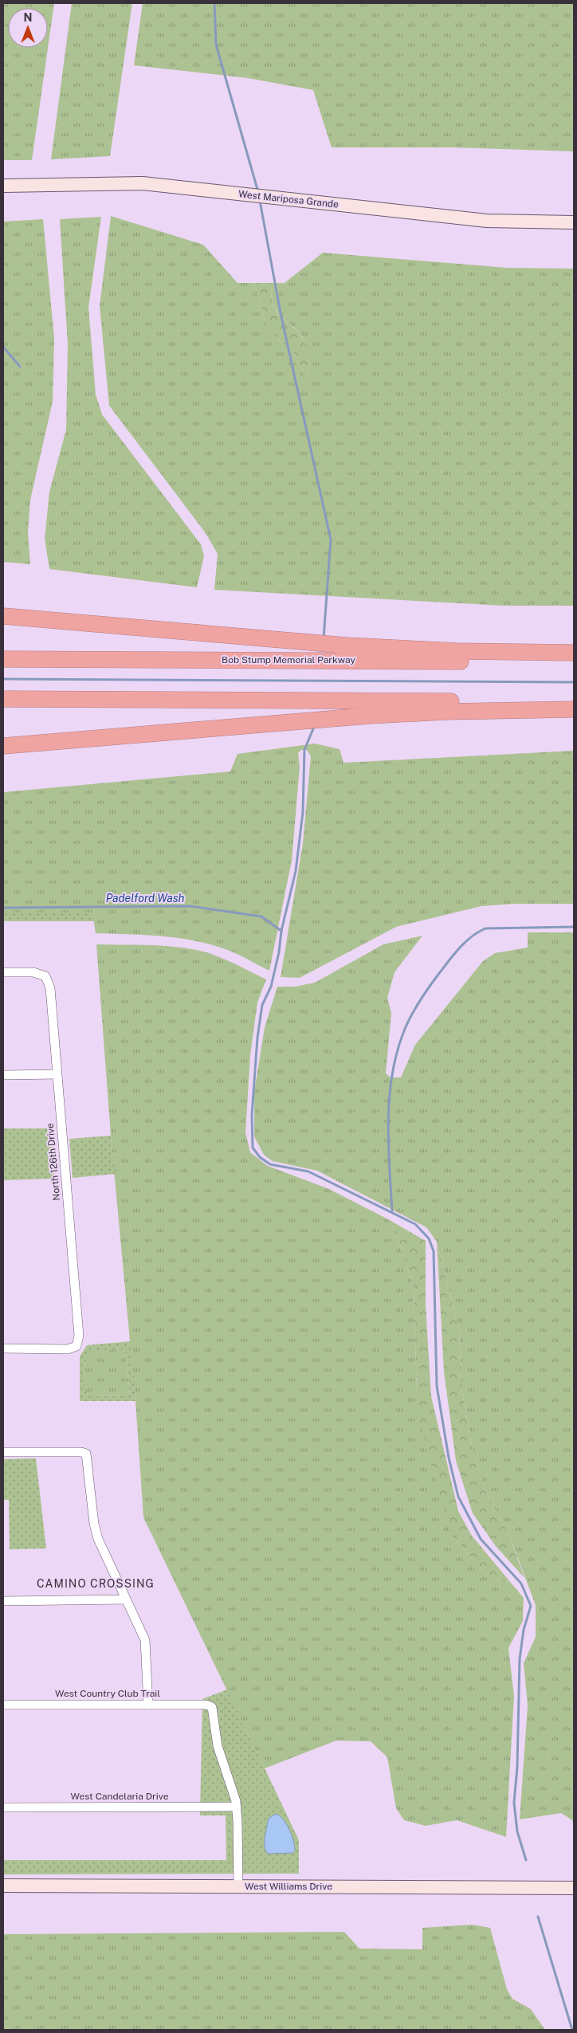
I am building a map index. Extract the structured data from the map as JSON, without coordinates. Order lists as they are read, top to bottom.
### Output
{
  "streets": {
    "highway": ["Bob Stump Memorial Parkway"],
    "main road": ["West Mariposa Grande", "West Williams Drive"],
    "street": ["North 126th Drive", "West Country Club Trail", "West Candelaria Drive"]
  },
  "crossings": [
    ["West Country Club Trail", "West Candelaria Drive"]
  ],
  "districts": ["CAMINO CROSSING"],
  "water": ["Padelford Wash"],
  "north": "top"
}
